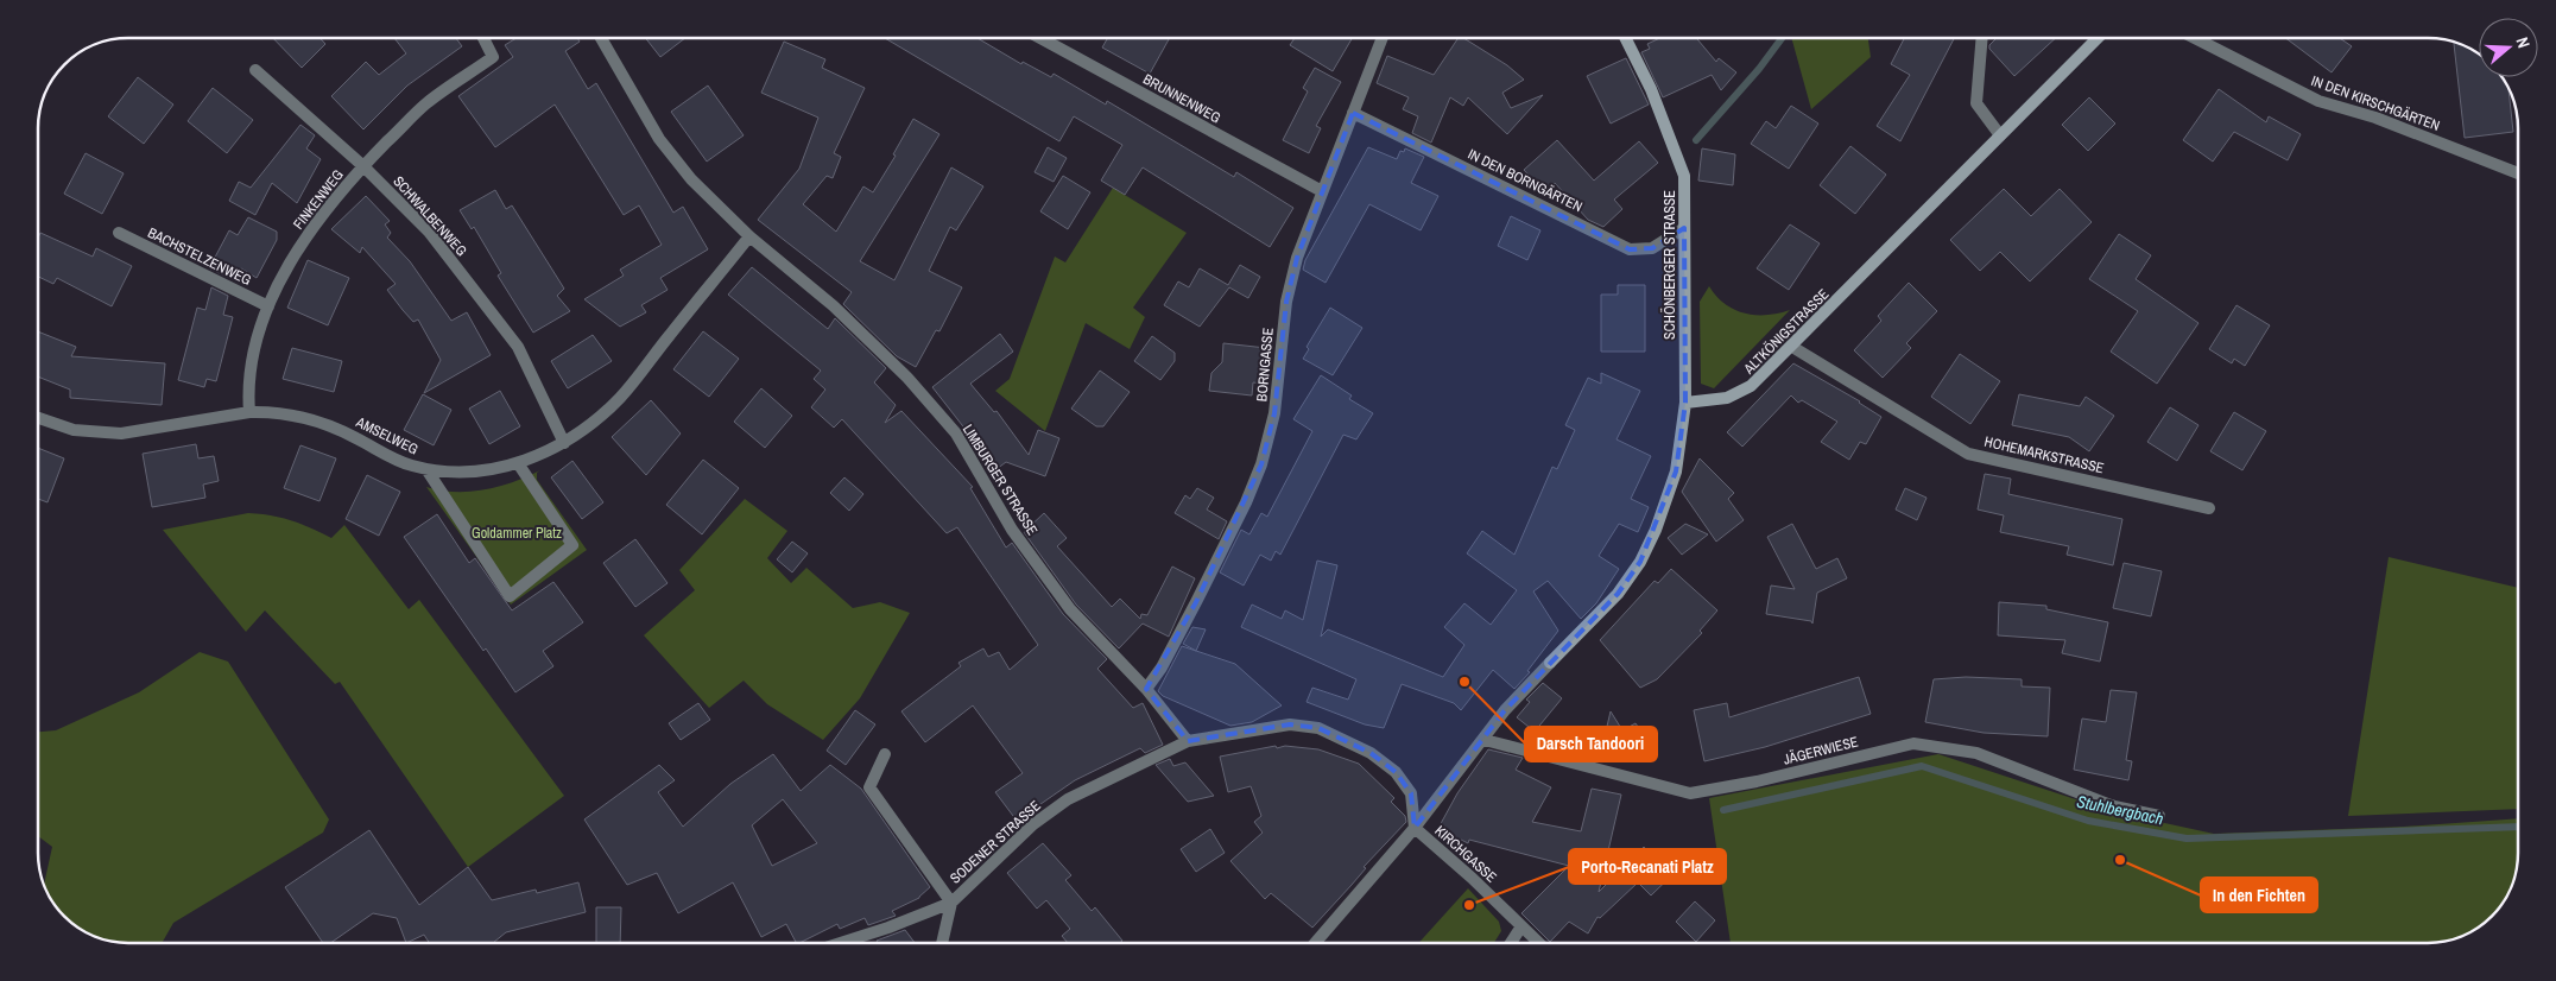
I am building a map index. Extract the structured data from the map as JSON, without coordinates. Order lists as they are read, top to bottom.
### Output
{
  "streets": {
    "street": [
      "BRUNNENWEG",
      "IN DEN KIRSCHGÄRTEN",
      "IN DEN BORNGÄRTEN",
      "FINKENWEG",
      "SCHWALBENWEG",
      "BACHSTELZENWEG",
      "SCHÖNBERGER STRASSE",
      "ALTKÖNIGSTRASSE",
      "BORNGASSE",
      "AMSELWEG",
      "HOHEMARKSTRASSE",
      "LIMBURGER STRASSE",
      "JÄGERWIESE",
      "SODENER STRASSE",
      "KIRCHGASSE"
    ]
  },
  "crossings": [
    ["BRUNNENWEG", "BORNGASSE"],
    ["IN DEN BORNGÄRTEN", "SCHÖNBERGER STRASSE"],
    ["IN DEN BORNGÄRTEN", "BORNGASSE"],
    ["FINKENWEG", "SCHWALBENWEG"],
    ["FINKENWEG", "BACHSTELZENWEG"],
    ["FINKENWEG", "AMSELWEG"],
    ["SCHWALBENWEG", "AMSELWEG"],
    ["SCHÖNBERGER STRASSE", "ALTKÖNIGSTRASSE"],
    ["ALTKÖNIGSTRASSE", "HOHEMARKSTRASSE"],
    ["BORNGASSE", "LIMBURGER STRASSE"],
    ["AMSELWEG", "LIMBURGER STRASSE"],
    ["LIMBURGER STRASSE", "SODENER STRASSE"]
  ],
  "water": ["Stuhlbergbach"],
  "parks": ["Goldammer Platz"],
  "places": ["Darsch Tandoori", "In den Fichten", "Porto-Recanati Platz"],
  "north": "right"
}
